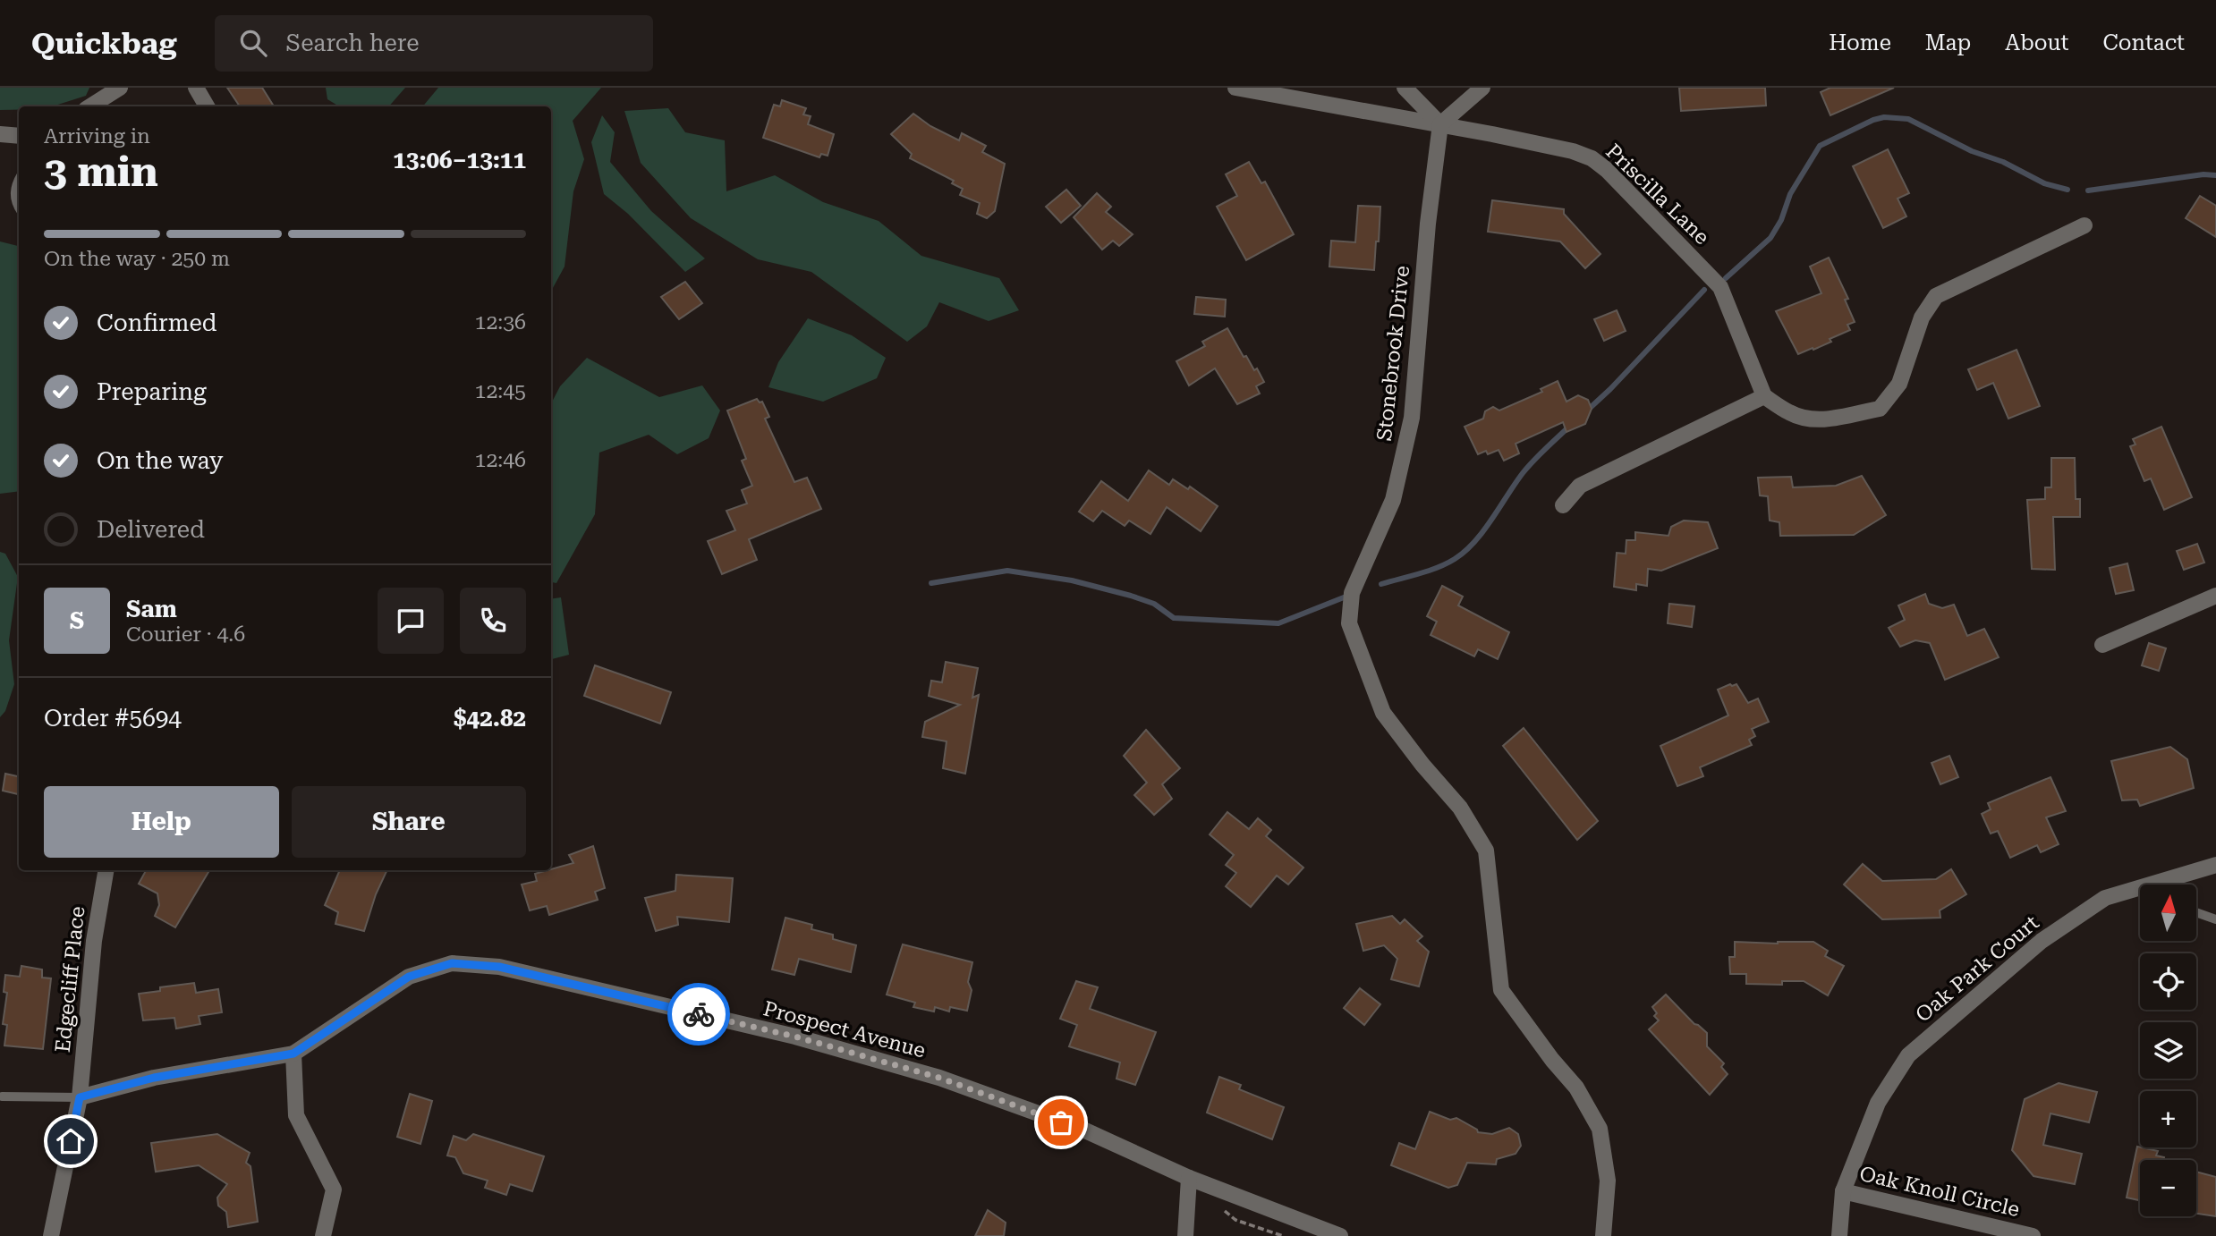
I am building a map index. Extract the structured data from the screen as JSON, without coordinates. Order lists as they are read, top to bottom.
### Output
{
  "streets": {
    "street": [
      "Priscilla Lane",
      "Stonebrook Drive",
      "Oak Park Court",
      "Edgecliff Place",
      "Prospect Avenue",
      "Oak Knoll Circle"
    ]
  },
  "crossings": [
    ["Priscilla Lane", "Stonebrook Drive"],
    ["Oak Park Court", "Oak Knoll Circle"],
    ["Edgecliff Place", "Prospect Avenue"]
  ],
  "north": "top",
  "page": {
    "header": "Quickbag",
    "search": "Search here",
    "nav": [
      "Home",
      "Map",
      "About",
      "Contact"
    ],
    "heading": ["3 min", "Arriving in", "13:06–13:11"],
    "panel": [
      "Sam",
      "Courier · 4.6",
      "Order #5694",
      "$42.82"
    ],
    "bar": "On the way · 250 m",
    "list": [
      ["Confirmed", "12:36"],
      ["Preparing", "12:45"],
      ["On the way", "12:46"],
      "Delivered"
    ],
    "round": "S",
    "buttons": ["Help", "Share"],
    "map_buttons": ["+", "−"]
  }
}
